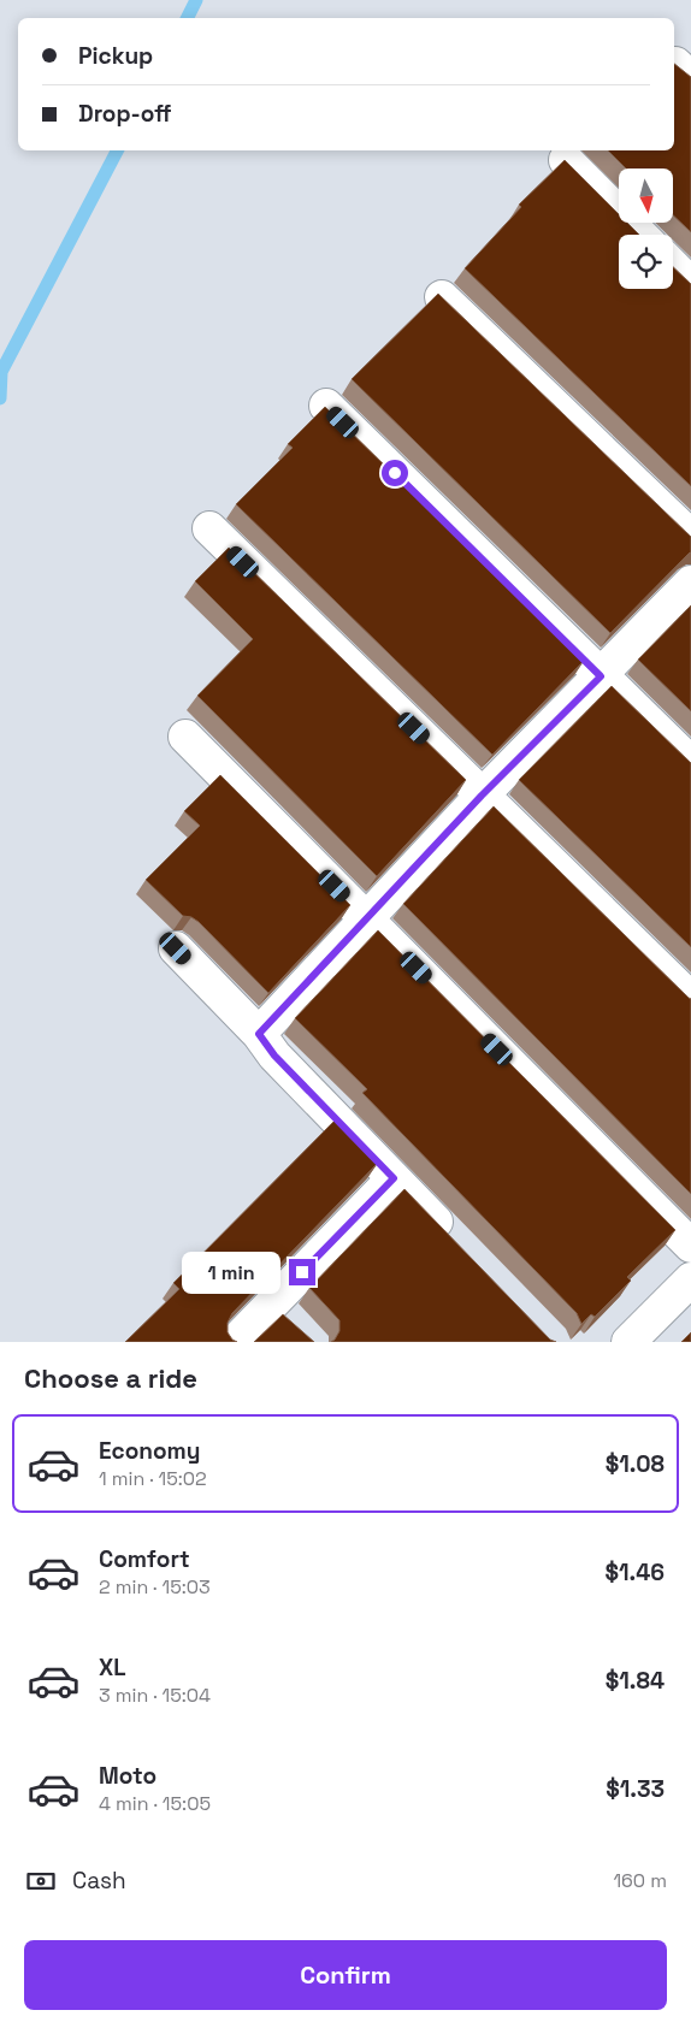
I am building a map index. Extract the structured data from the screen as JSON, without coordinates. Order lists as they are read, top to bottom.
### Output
{
  "north": "bottom",
  "page": {
    "banner": ["Pickup", "Drop-off"],
    "bubble": "1 min",
    "heading": "Choose a ride",
    "list": [
      {
        "name": "Economy",
        "note": "1 min · 15:02",
        "value": "$1.08"
      },
      {
        "name": "Comfort",
        "note": "2 min · 15:03",
        "value": "$1.46"
      },
      {
        "name": "XL",
        "note": "3 min · 15:04",
        "value": "$1.84"
      },
      {
        "name": "Moto",
        "note": "4 min · 15:05",
        "value": "$1.33"
      }
    ],
    "pay": ["Cash", "160 m"],
    "buttons": "Confirm"
  }
}
